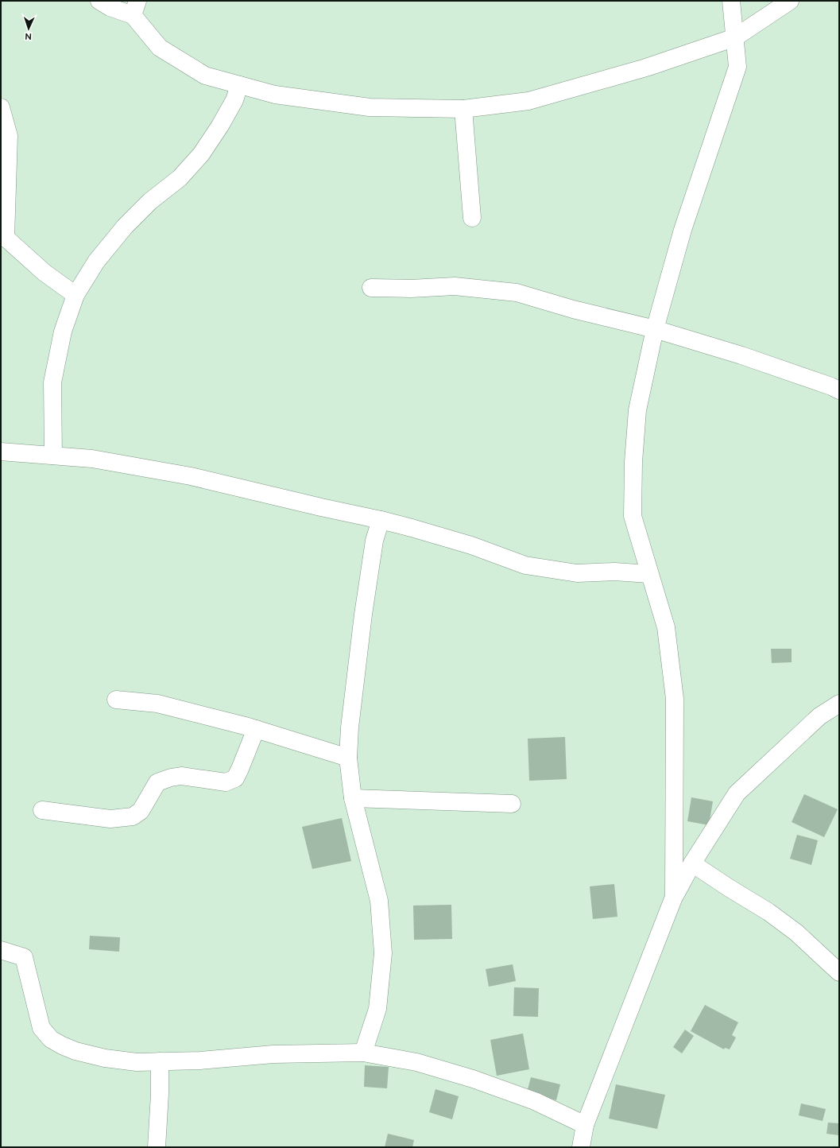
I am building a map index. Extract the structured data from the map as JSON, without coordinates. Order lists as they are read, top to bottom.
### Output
{
  "north": "bottom"
}
